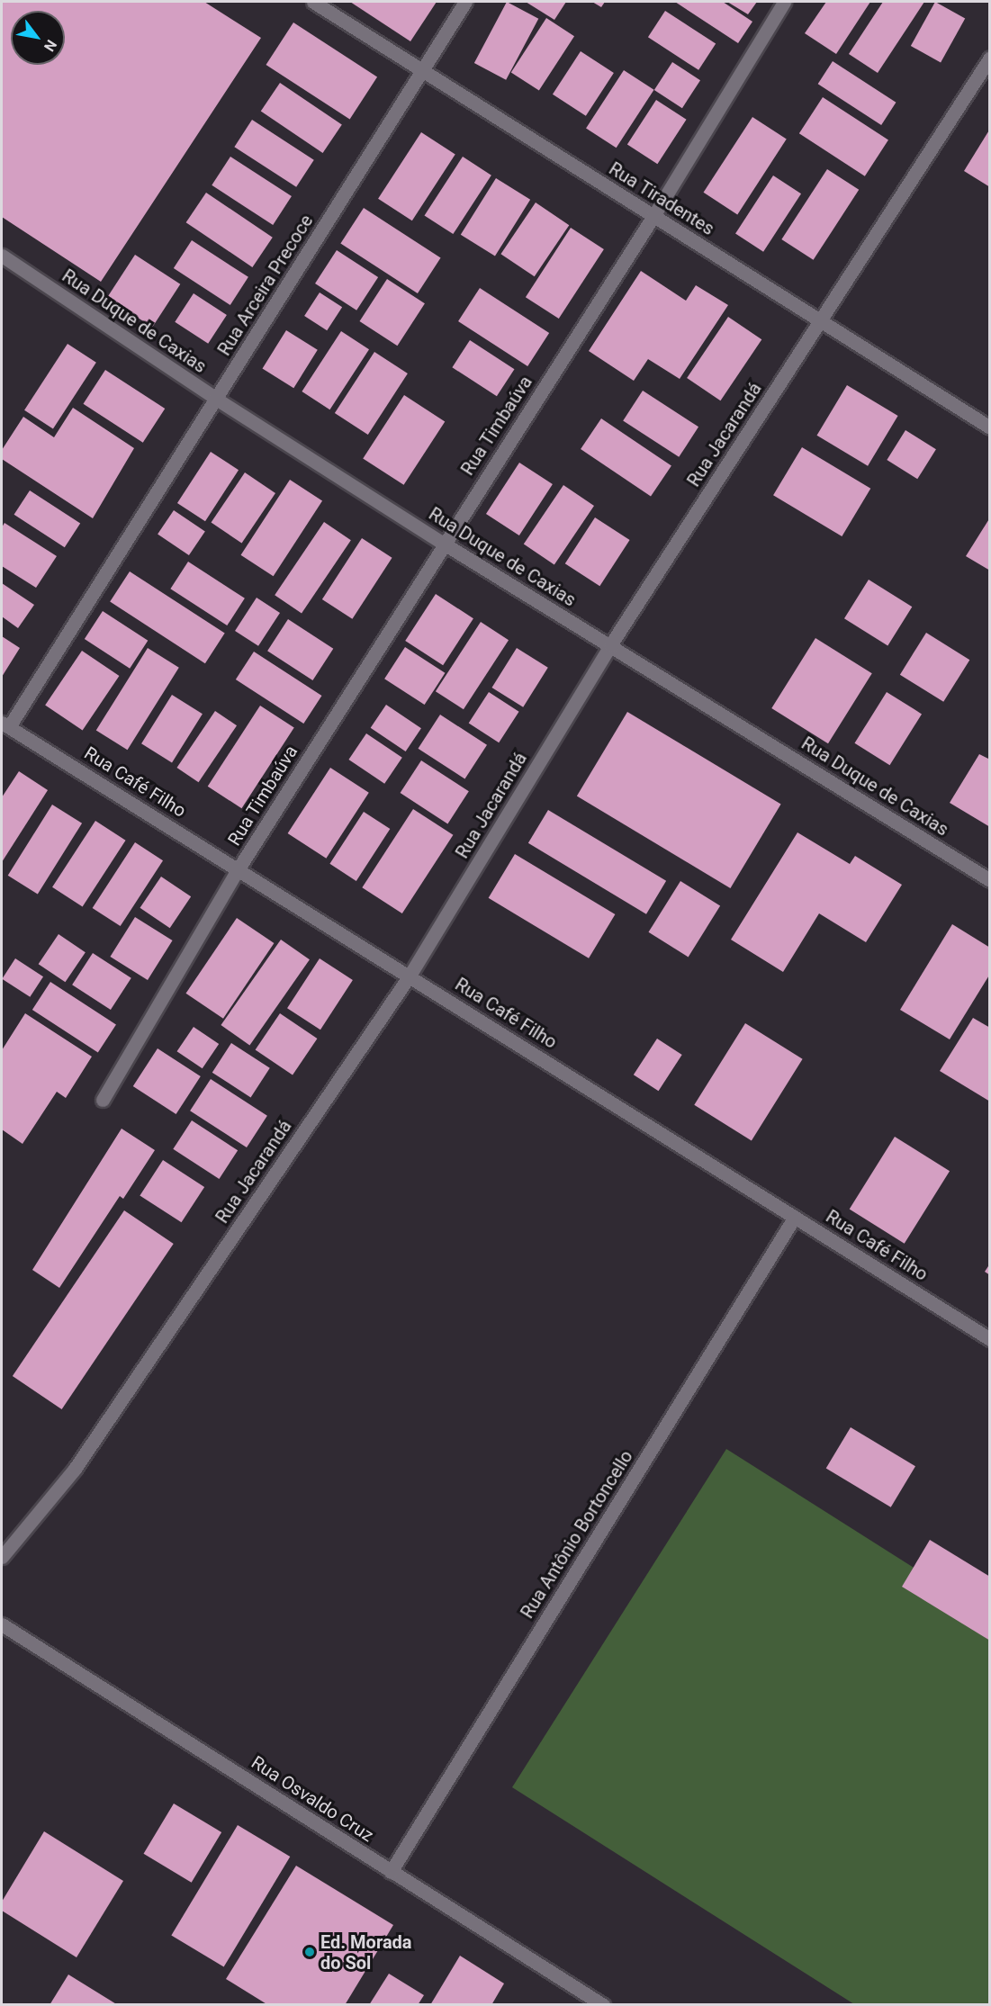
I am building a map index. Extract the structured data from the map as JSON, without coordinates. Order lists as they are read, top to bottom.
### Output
{
  "streets": {
    "street": [
      "Rua Tiradentes",
      "Rua Arceira Precoce",
      "Rua Duque de Caxias",
      "Rua Timbaúva",
      "Rua Jacarandá",
      "Rua Café Filho",
      "Rua Antônio Bortoncello",
      "Rua Osvaldo Cruz"
    ]
  },
  "crossings": [
    ["Rua Tiradentes", "Rua Arceira Precoce"],
    ["Rua Tiradentes", "Rua Timbaúva"],
    ["Rua Tiradentes", "Rua Jacarandá"],
    ["Rua Arceira Precoce", "Rua Duque de Caxias"],
    ["Rua Arceira Precoce", "Rua Café Filho"],
    ["Rua Duque de Caxias", "Rua Timbaúva"],
    ["Rua Duque de Caxias", "Rua Jacarandá"],
    ["Rua Timbaúva", "Rua Café Filho"],
    ["Rua Jacarandá", "Rua Café Filho"],
    ["Rua Café Filho", "Rua Antônio Bortoncello"],
    ["Rua Antônio Bortoncello", "Rua Osvaldo Cruz"]
  ],
  "places": ["Ed. Morada do Sol"],
  "north": "bottom right"
}
